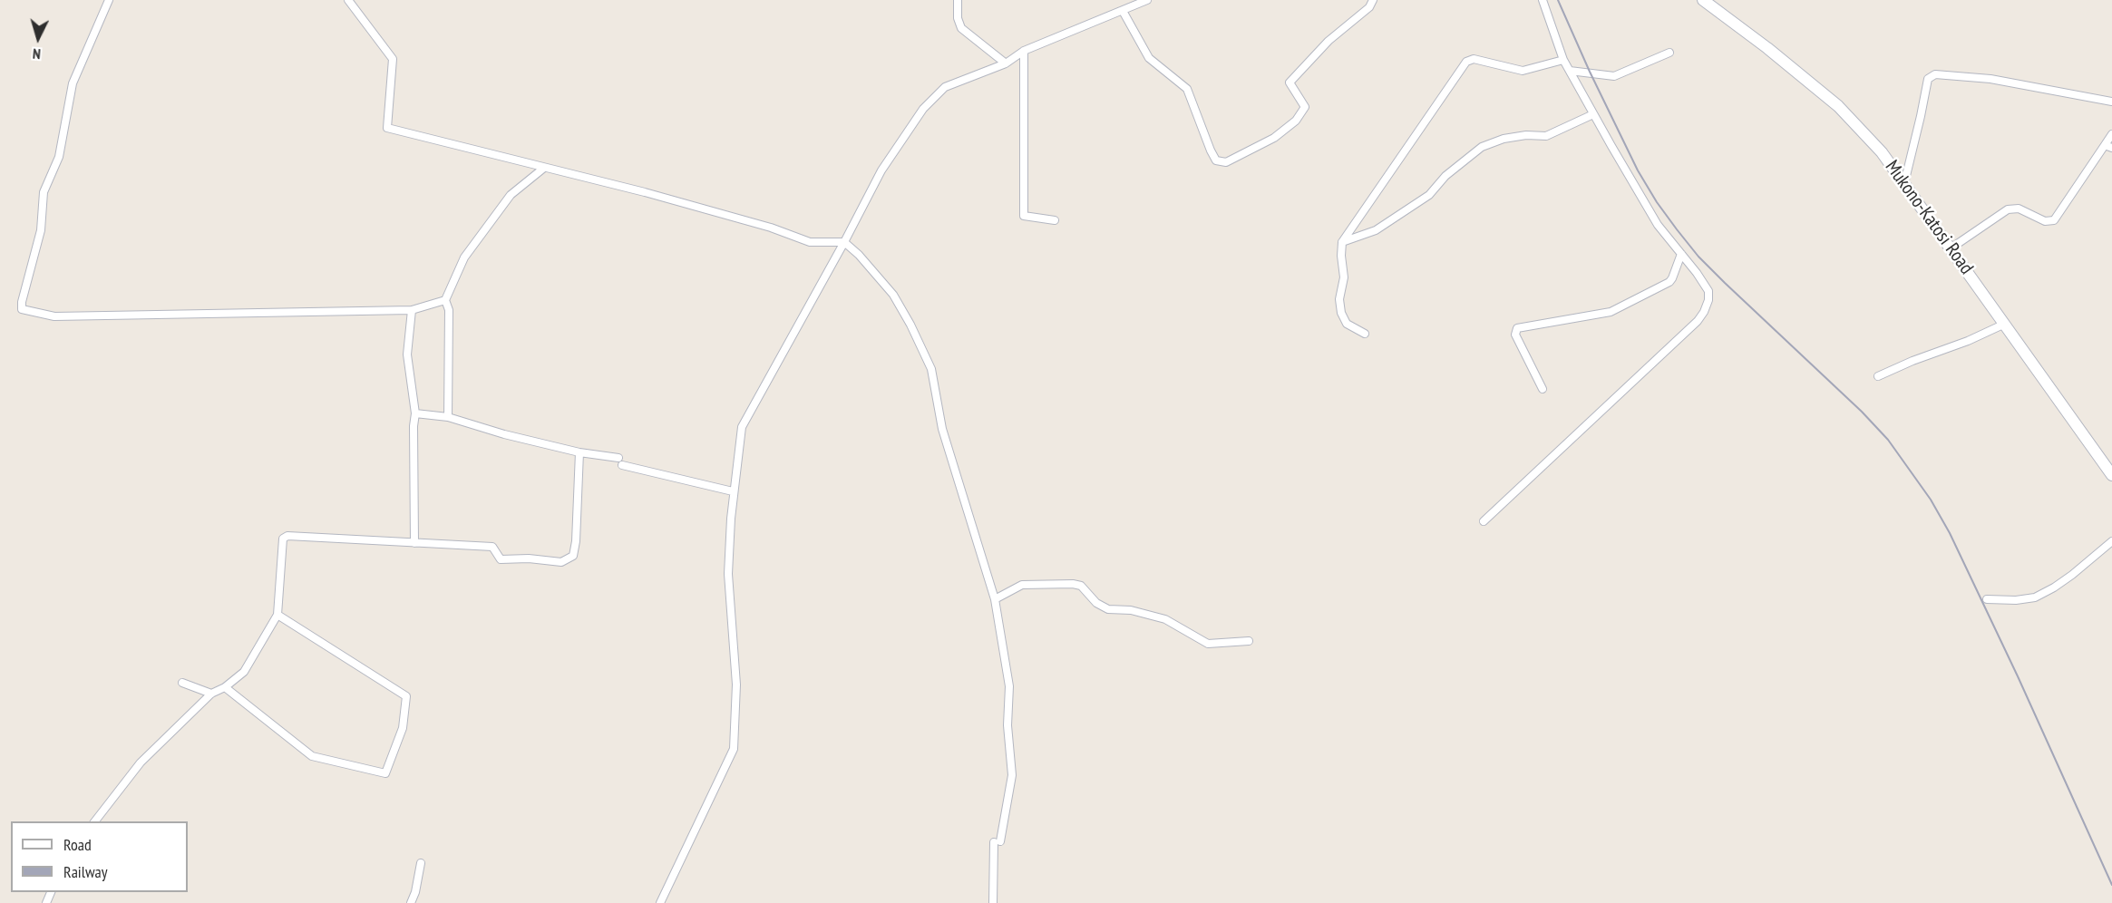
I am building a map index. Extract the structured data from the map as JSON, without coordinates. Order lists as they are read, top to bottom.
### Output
{
  "streets": {
    "main road": ["Mukono-Katosi Road"]
  },
  "legend": ["Road", "Railway"],
  "north": "bottom"
}
